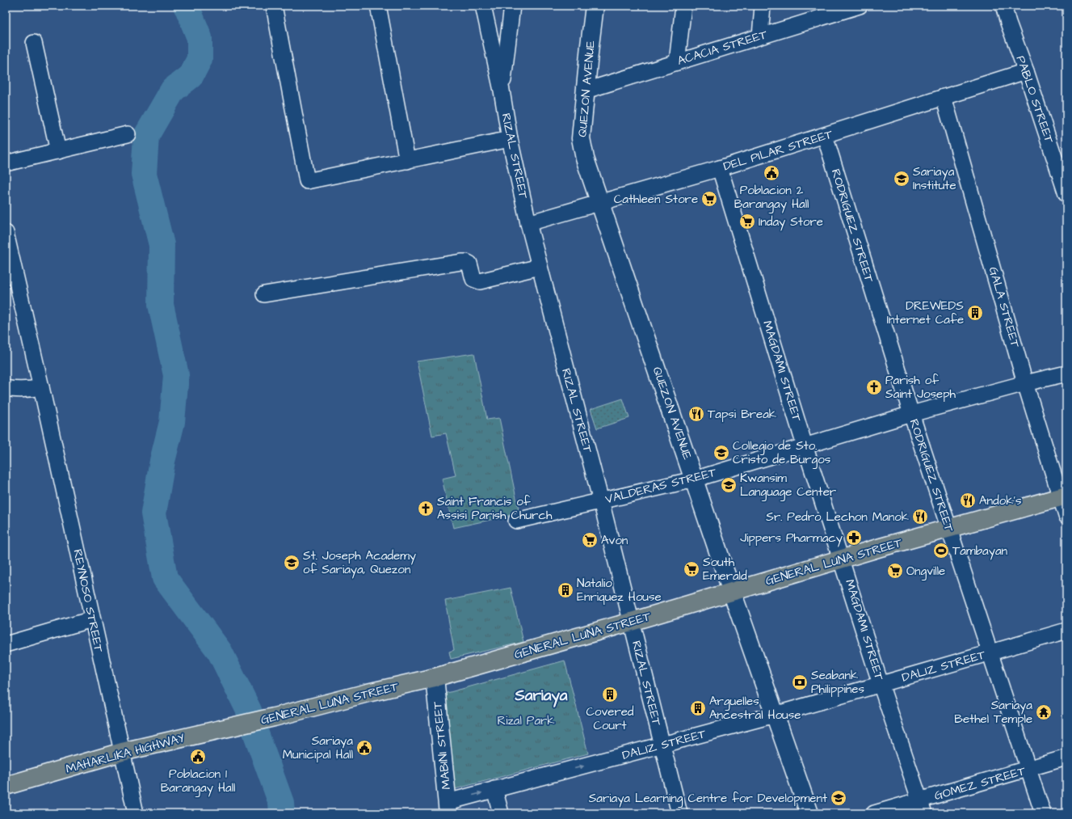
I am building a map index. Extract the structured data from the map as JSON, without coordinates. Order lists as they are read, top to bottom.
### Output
{
  "streets": {
    "main road": ["GENERAL LUNA STREET", "MAHARLIKA HIGHWAY"],
    "street": [
      "ACACIA STREET",
      "QUEZON AVENUE",
      "PABLO STREET",
      "DEL PILAR STREET",
      "RIZAL STREET",
      "RODRIGUEZ STREET",
      "GALA STREET",
      "MAGDAMI STREET",
      "VALDERAS STREET",
      "REYNOSO STREET",
      "DALIZ STREET",
      "MABINI STREET",
      "GOMEZ STREET"
    ]
  },
  "crossings": [
    ["ACACIA STREET", "QUEZON AVENUE"],
    ["QUEZON AVENUE", "DEL PILAR STREET"],
    ["QUEZON AVENUE", "VALDERAS STREET"],
    ["QUEZON AVENUE", "GENERAL LUNA STREET"],
    ["QUEZON AVENUE", "DALIZ STREET"],
    ["PABLO STREET", "DEL PILAR STREET"],
    ["DEL PILAR STREET", "RIZAL STREET"],
    ["DEL PILAR STREET", "RODRIGUEZ STREET"],
    ["DEL PILAR STREET", "GALA STREET"],
    ["DEL PILAR STREET", "MAGDAMI STREET"],
    ["RIZAL STREET", "VALDERAS STREET"],
    ["RIZAL STREET", "GENERAL LUNA STREET"],
    ["RIZAL STREET", "DALIZ STREET"],
    ["RODRIGUEZ STREET", "VALDERAS STREET"],
    ["RODRIGUEZ STREET", "GENERAL LUNA STREET"],
    ["RODRIGUEZ STREET", "DALIZ STREET"],
    ["RODRIGUEZ STREET", "GOMEZ STREET"],
    ["GALA STREET", "VALDERAS STREET"],
    ["GALA STREET", "GENERAL LUNA STREET"],
    ["MAGDAMI STREET", "VALDERAS STREET"],
    ["MAGDAMI STREET", "GENERAL LUNA STREET"],
    ["MAGDAMI STREET", "DALIZ STREET"],
    ["MAGDAMI STREET", "GOMEZ STREET"],
    ["GENERAL LUNA STREET", "MABINI STREET"],
    ["GENERAL LUNA STREET", "MAHARLIKA HIGHWAY"],
    ["REYNOSO STREET", "MAHARLIKA HIGHWAY"],
    ["DALIZ STREET", "MABINI STREET"]
  ],
  "districts": ["Sariaya"],
  "parks": ["Rizal Park"],
  "places": {
    "public building": ["Poblacion 2 Barangay Hall", "Sariaya Municipal Hall", "Poblacion 1 Barangay Hall"],
    "school or university": [
      "Sariaya Institute",
      "Collegio de Sto. Cristo de Burgos",
      "Kwansim Language Center",
      "St. Joseph Academy of Sariaya, Quezon",
      "Sariaya Learning Centre for Development"
    ],
    "supermarket": [
      "Cathleen Store",
      "Inday Store",
      "Avon",
      "South Emerald",
      "Ongville"
    ],
    "building": [
      "DREWEDS Internet Cafe",
      "Natalio Enriquez House",
      "Covered Court",
      "Arguelles Ancestral House"
    ],
    "church": ["Parish of Saint Joseph", "Saint Francis of Assisi Parish Church"],
    "restaurant": ["Tapsi Break", "Andok's", "Sr. Pedro Lechon Manok"],
    "pharmacy": ["Jippers Pharmacy"],
    "sports": ["Tambayan"],
    "bank": ["Seabank Philippines"],
    "temple": ["Sariaya Bethel Temple"]
  }
}
